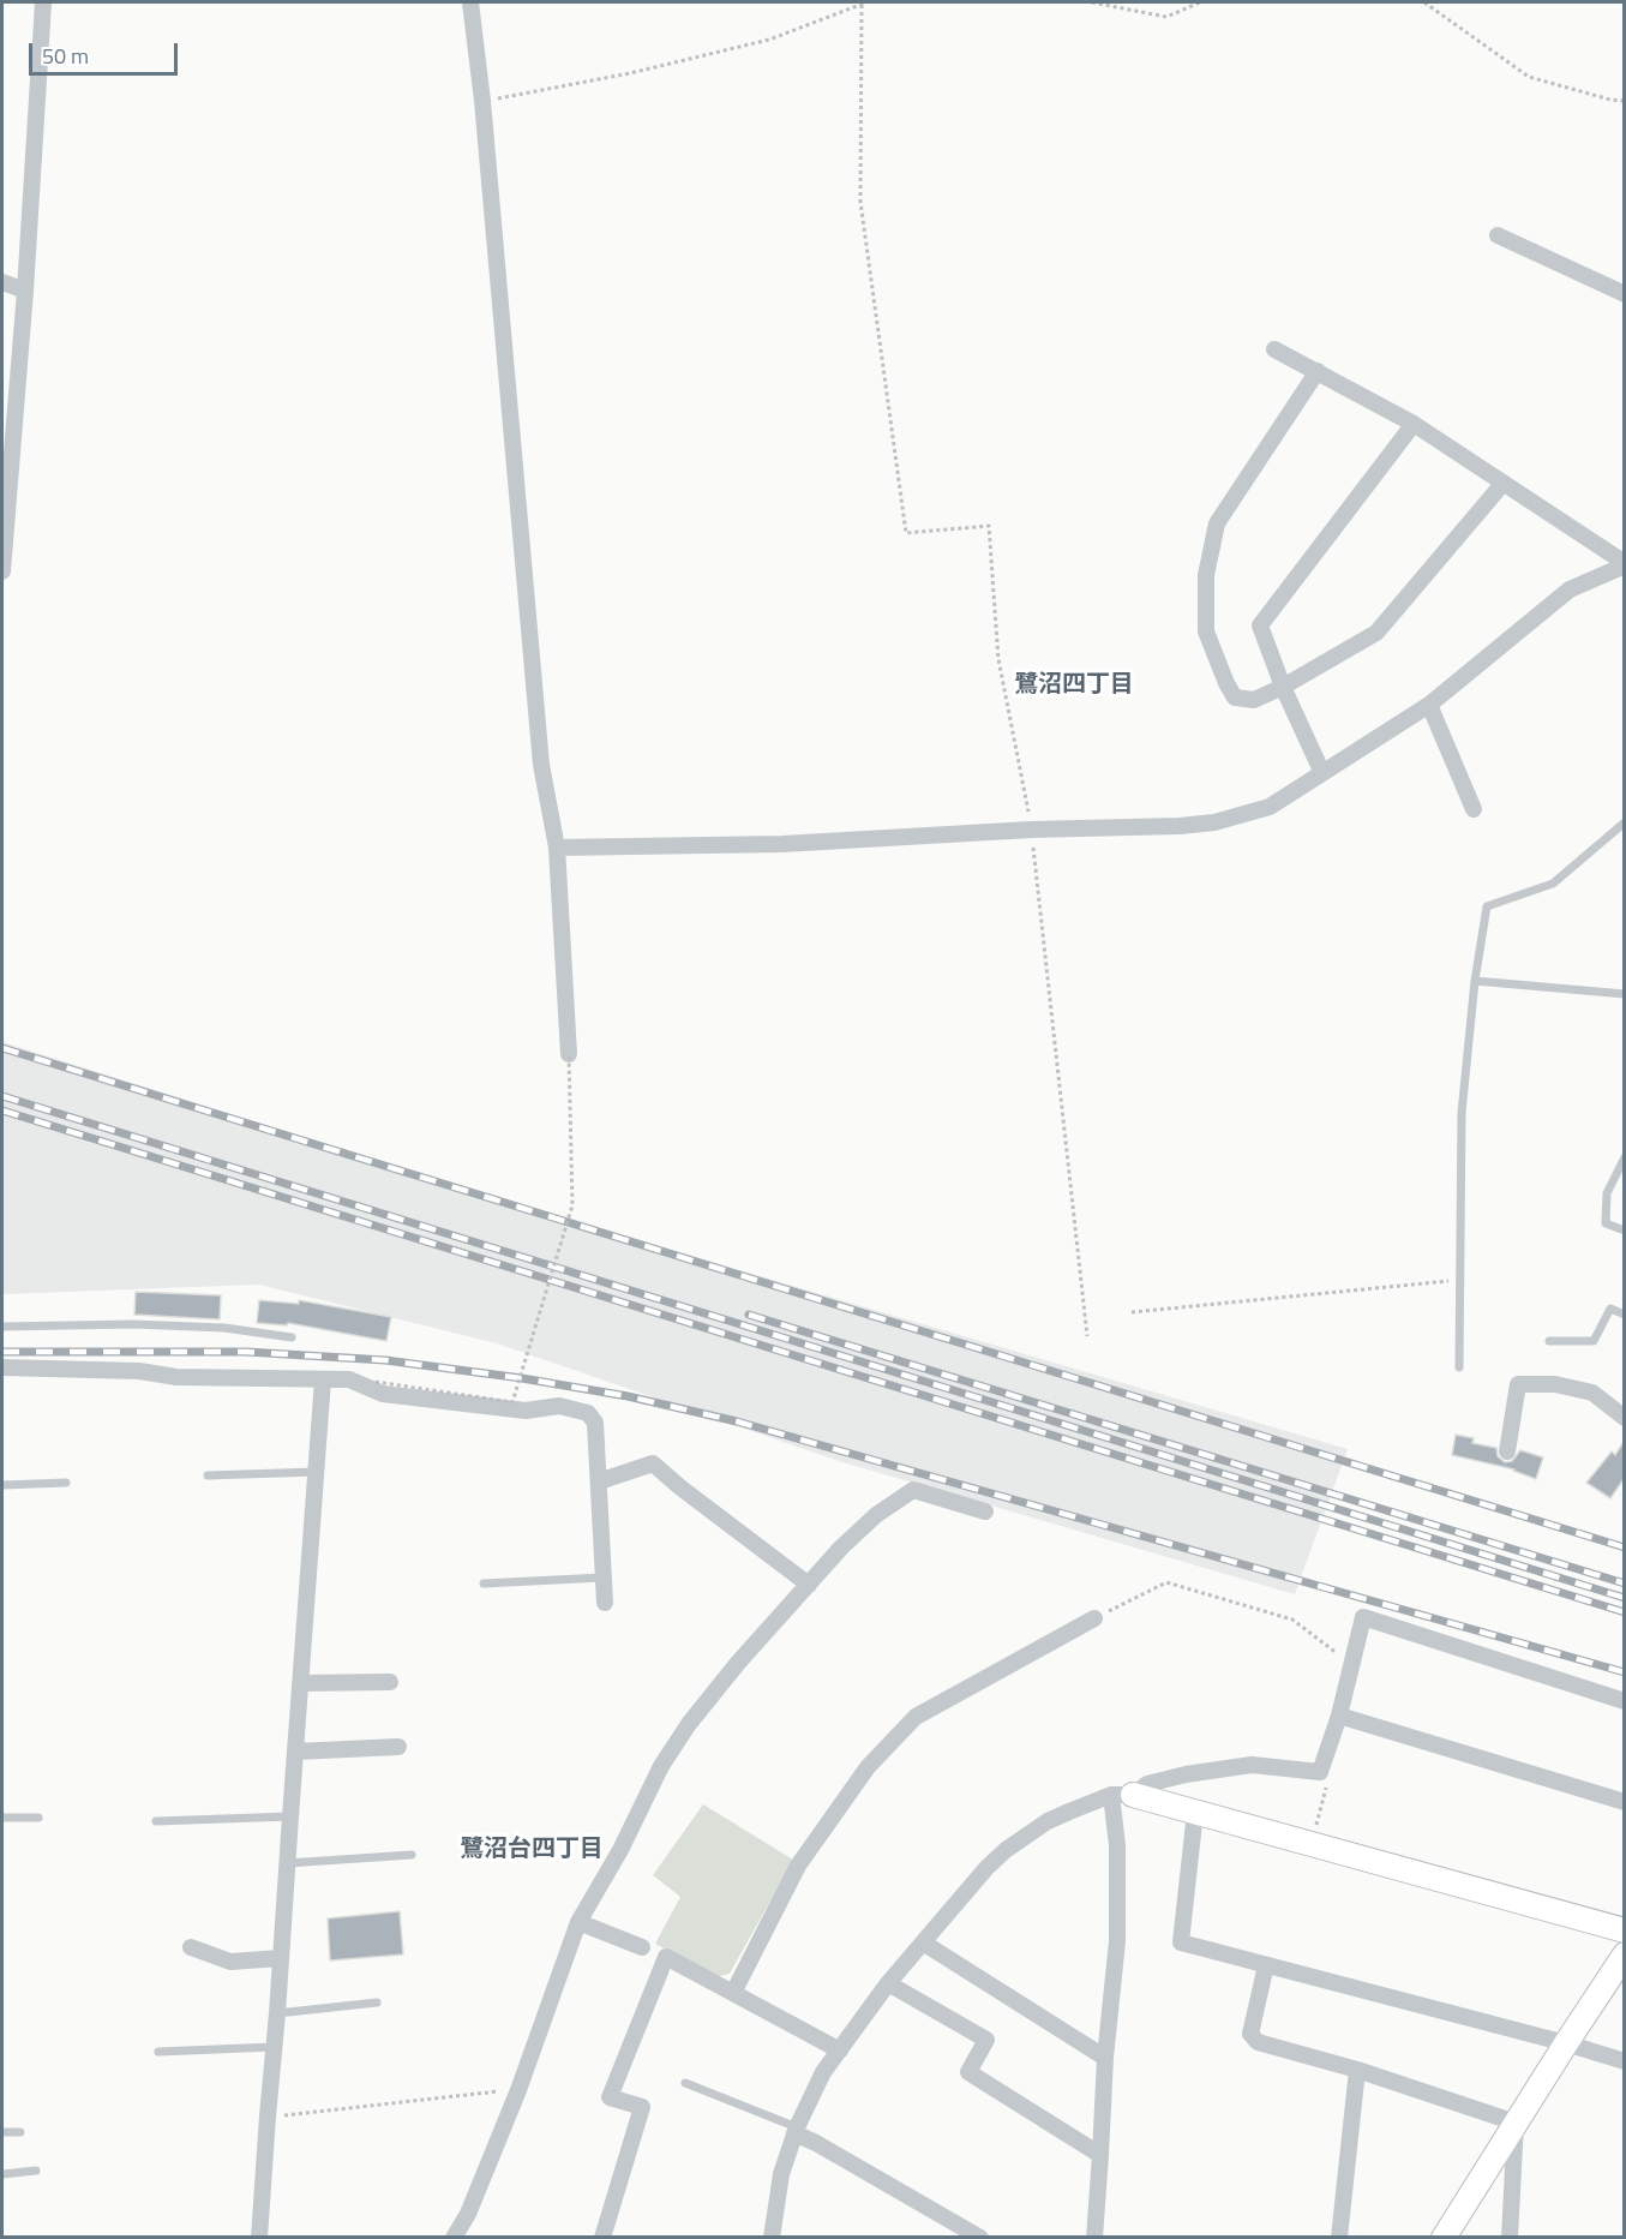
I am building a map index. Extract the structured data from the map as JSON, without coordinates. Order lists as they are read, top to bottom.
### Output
{
  "districts": ["鷺沼四丁目", "鷺沼台四丁目"],
  "scale_bar": "50 m"
}
